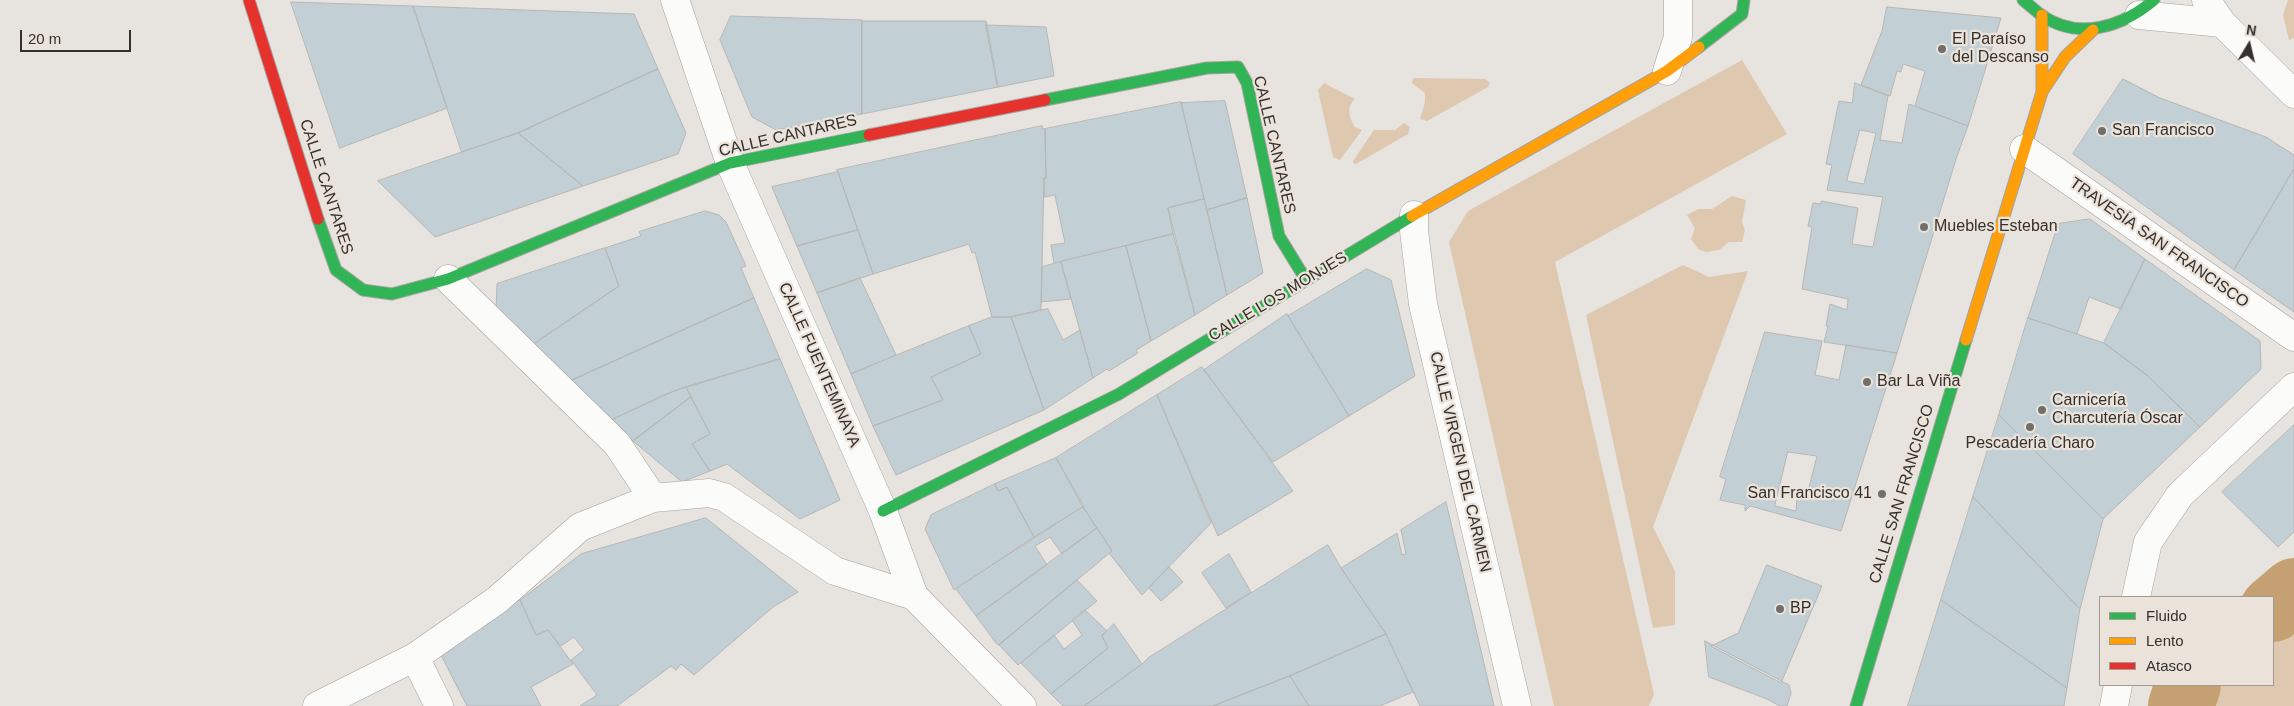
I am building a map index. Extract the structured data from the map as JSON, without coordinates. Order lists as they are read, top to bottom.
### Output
{
  "streets": {
    "street": [
      "CALLE CANTARES",
      "TRAVESÍA SAN FRANCISCO",
      "CALLE LOS MONJES",
      "CALLE FUENTEMINAYA",
      "CALLE VIRGEN DEL CARMEN",
      "CALLE SAN FRANCISCO"
    ]
  },
  "crossings": [
    ["CALLE CANTARES", "CALLE LOS MONJES"],
    ["CALLE CANTARES", "CALLE FUENTEMINAYA"],
    ["TRAVESÍA SAN FRANCISCO", "CALLE SAN FRANCISCO"],
    ["CALLE LOS MONJES", "CALLE FUENTEMINAYA"],
    ["CALLE LOS MONJES", "CALLE VIRGEN DEL CARMEN"]
  ],
  "places": [
    "El Paraíso del Descanso",
    "San Francisco",
    "Muebles Esteban",
    "Bar La Viña",
    "Carnicería Charcutería Óscar",
    "Pescadería Charo",
    "San Francisco 41",
    "BP"
  ],
  "legend": ["Fluido", "Lento", "Atasco"],
  "scale_bar": "20 m",
  "north": "top"
}
